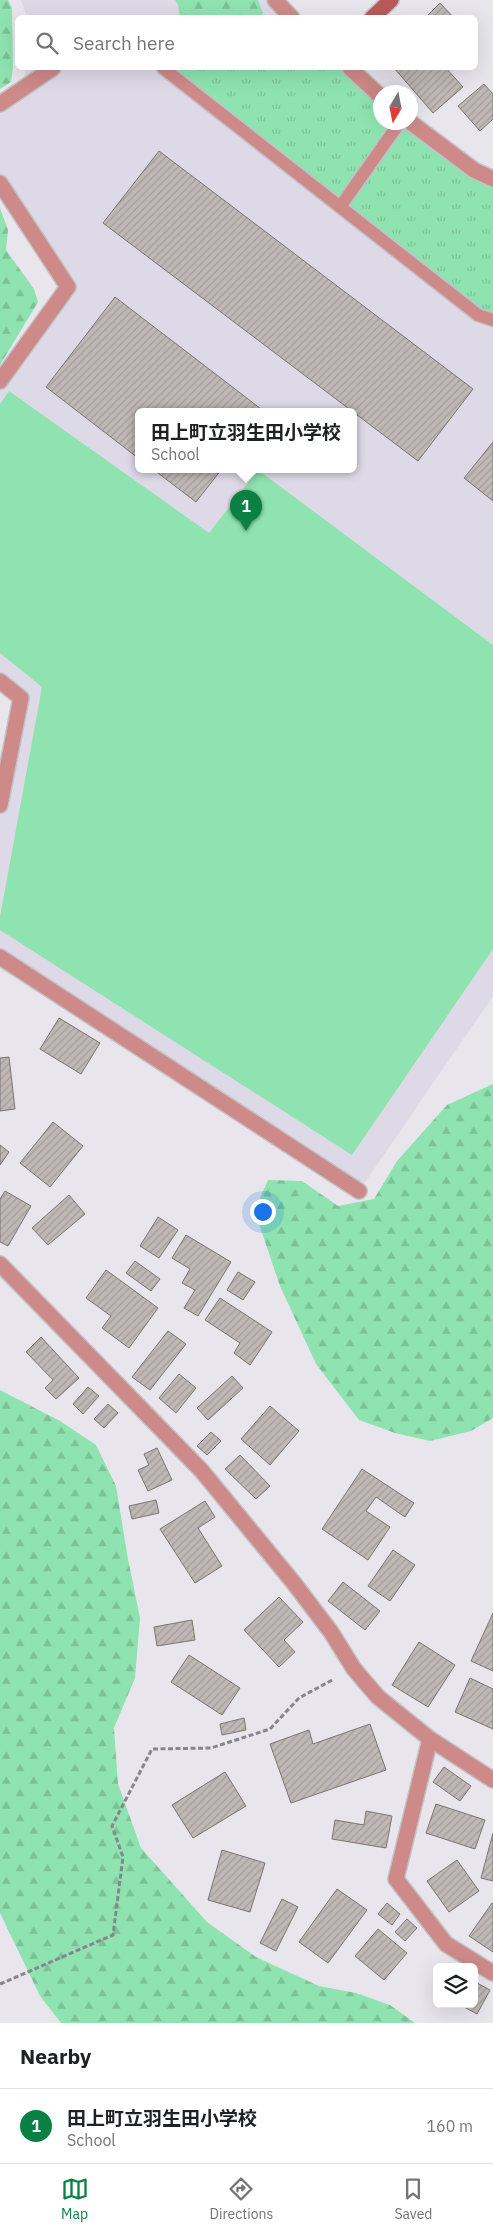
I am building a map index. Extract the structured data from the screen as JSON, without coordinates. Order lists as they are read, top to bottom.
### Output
{
  "north": "bottom",
  "page": {
    "search": "Search here",
    "popup": ["田上町立羽生田小学校", "School"],
    "pins": "1",
    "heading": "Nearby",
    "list": [
      {
        "mark": "1",
        "name": "田上町立羽生田小学校",
        "note": "School",
        "value": "160 m"
      }
    ],
    "nav": ["Map", "Directions", "Saved"]
  }
}
